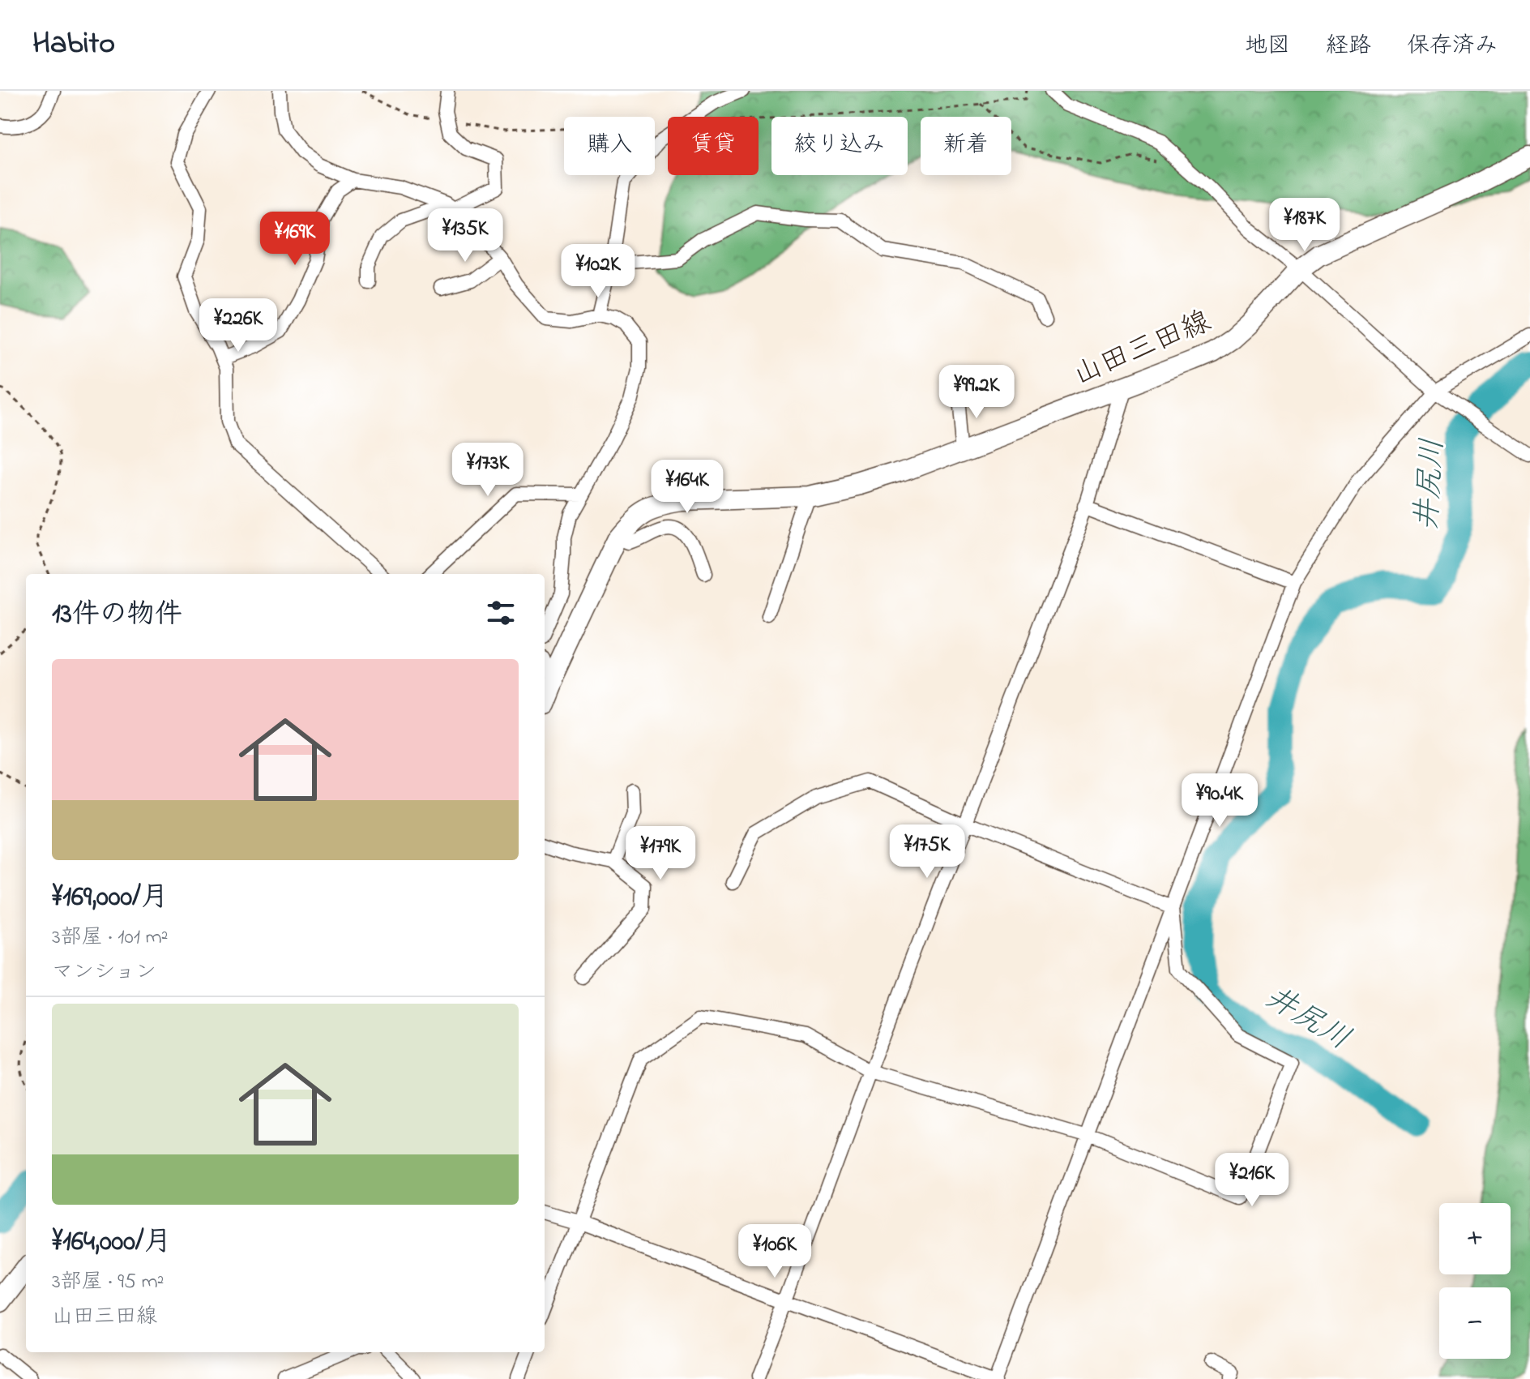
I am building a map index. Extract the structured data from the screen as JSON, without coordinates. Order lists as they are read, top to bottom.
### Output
{
  "streets": {
    "main road": ["山田三田線"]
  },
  "water": ["井尻川"],
  "page": {
    "header": "Habito",
    "nav": ["地図", "経路", "保存済み"],
    "chip": [
      "購入",
      "賃貸",
      "絞り込み",
      "新着"
    ],
    "price": [
      "¥187K",
      "¥135K",
      "¥169K",
      "¥102K",
      "¥226K",
      "¥99.2K",
      "¥173K",
      "¥164K",
      "¥90.4K",
      "¥175K",
      "¥179K",
      "¥216K",
      "¥106K"
    ],
    "heading": "13件の物件",
    "list": [
      {
        "name": "¥169,000/月",
        "note": "3部屋 · 101 m² · マンション"
      },
      {
        "name": "¥164,000/月",
        "note": "3部屋 · 95 m² · 山田三田線"
      }
    ],
    "map_buttons": ["+", "−"]
  }
}
